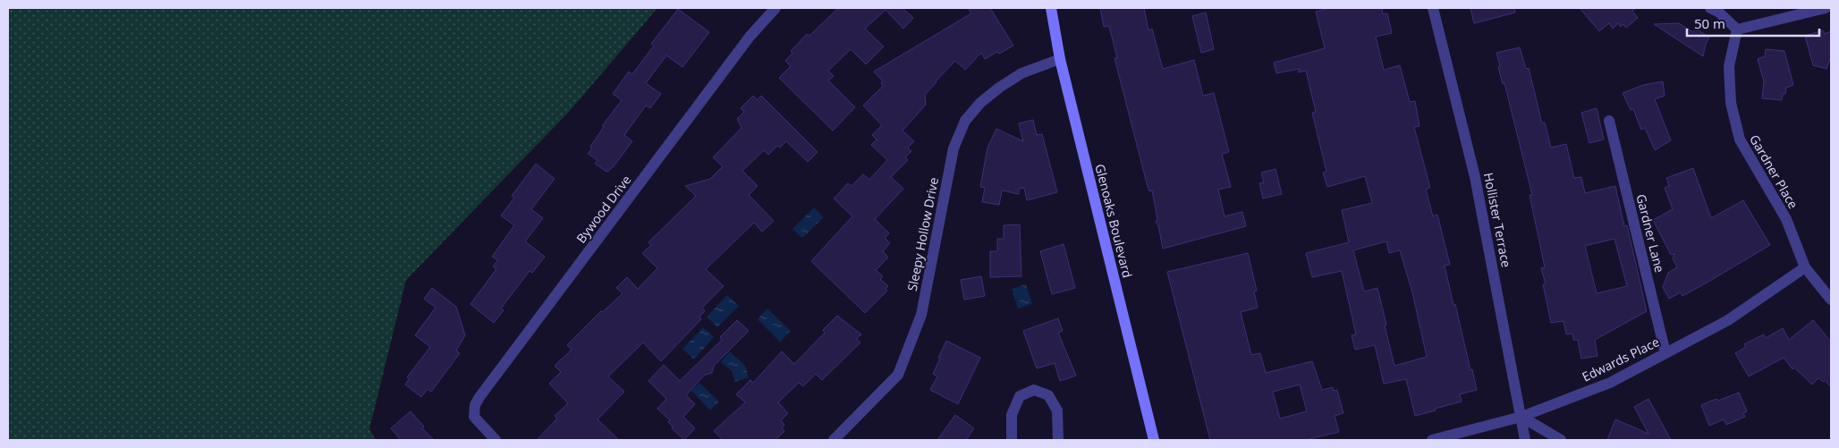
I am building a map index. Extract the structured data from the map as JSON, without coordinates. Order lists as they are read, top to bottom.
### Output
{
  "streets": {
    "street": [
      "Gardner Place",
      "Bywood Drive",
      "Hollister Terrace",
      "Glenoaks Boulevard",
      "Gardner Lane",
      "Sleepy Hollow Drive",
      "Edwards Place"
    ]
  },
  "crossings": [
    ["Gardner Place", "Edwards Place"],
    ["Hollister Terrace", "Edwards Place"],
    ["Glenoaks Boulevard", "Sleepy Hollow Drive"],
    ["Gardner Lane", "Edwards Place"]
  ],
  "scale_bar": "50 m"
}
